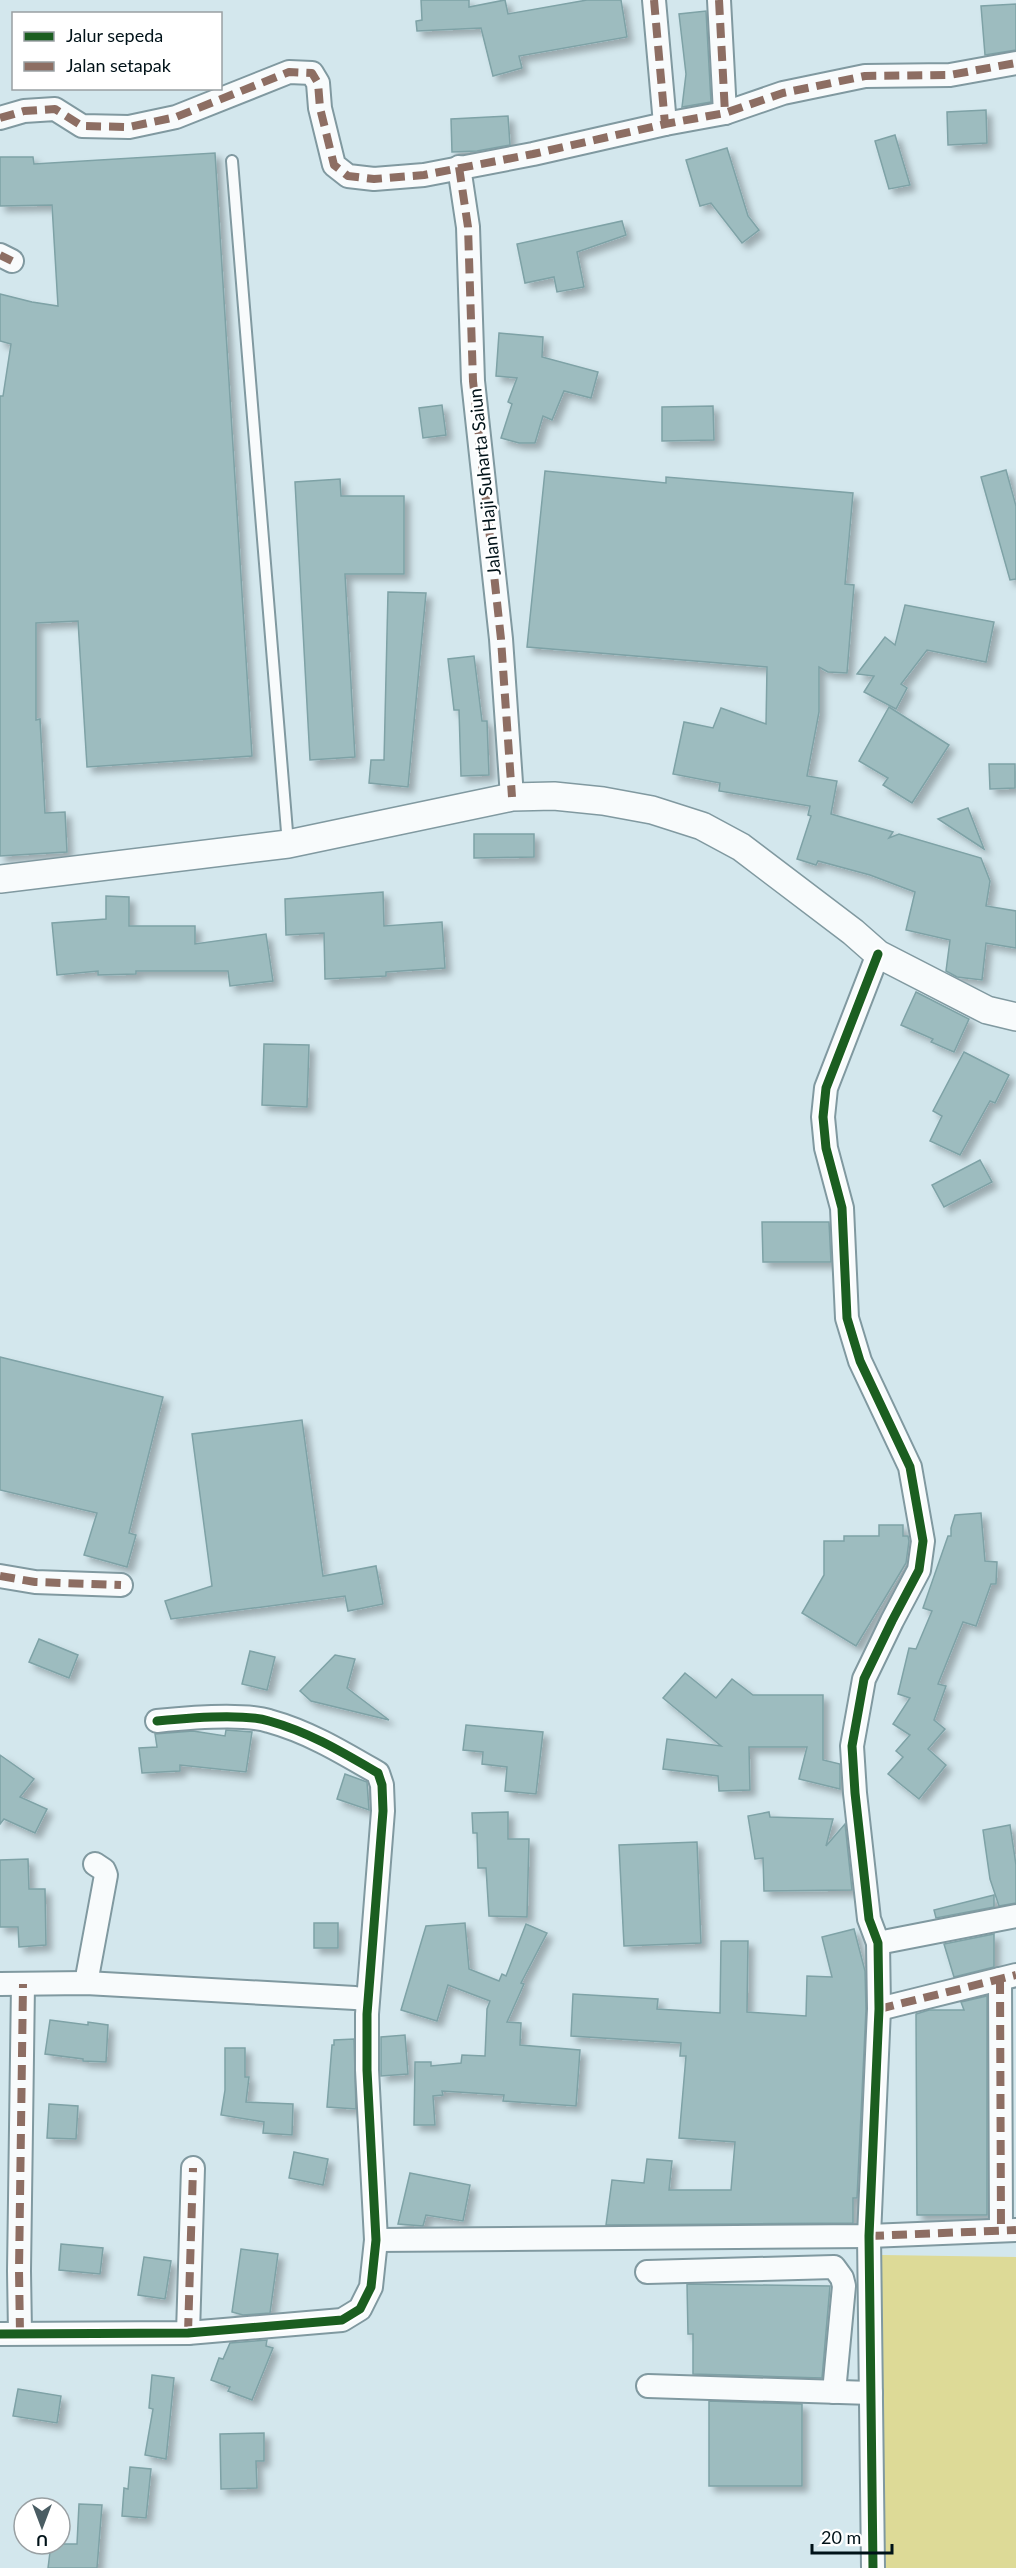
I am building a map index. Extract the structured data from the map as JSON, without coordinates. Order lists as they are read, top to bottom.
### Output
{
  "streets": {
    "street": ["Jalan Haji Suharta Saiun"]
  },
  "legend": ["Jalur sepeda", "Jalan setapak"],
  "scale_bar": "20 m",
  "north": "bottom"
}
